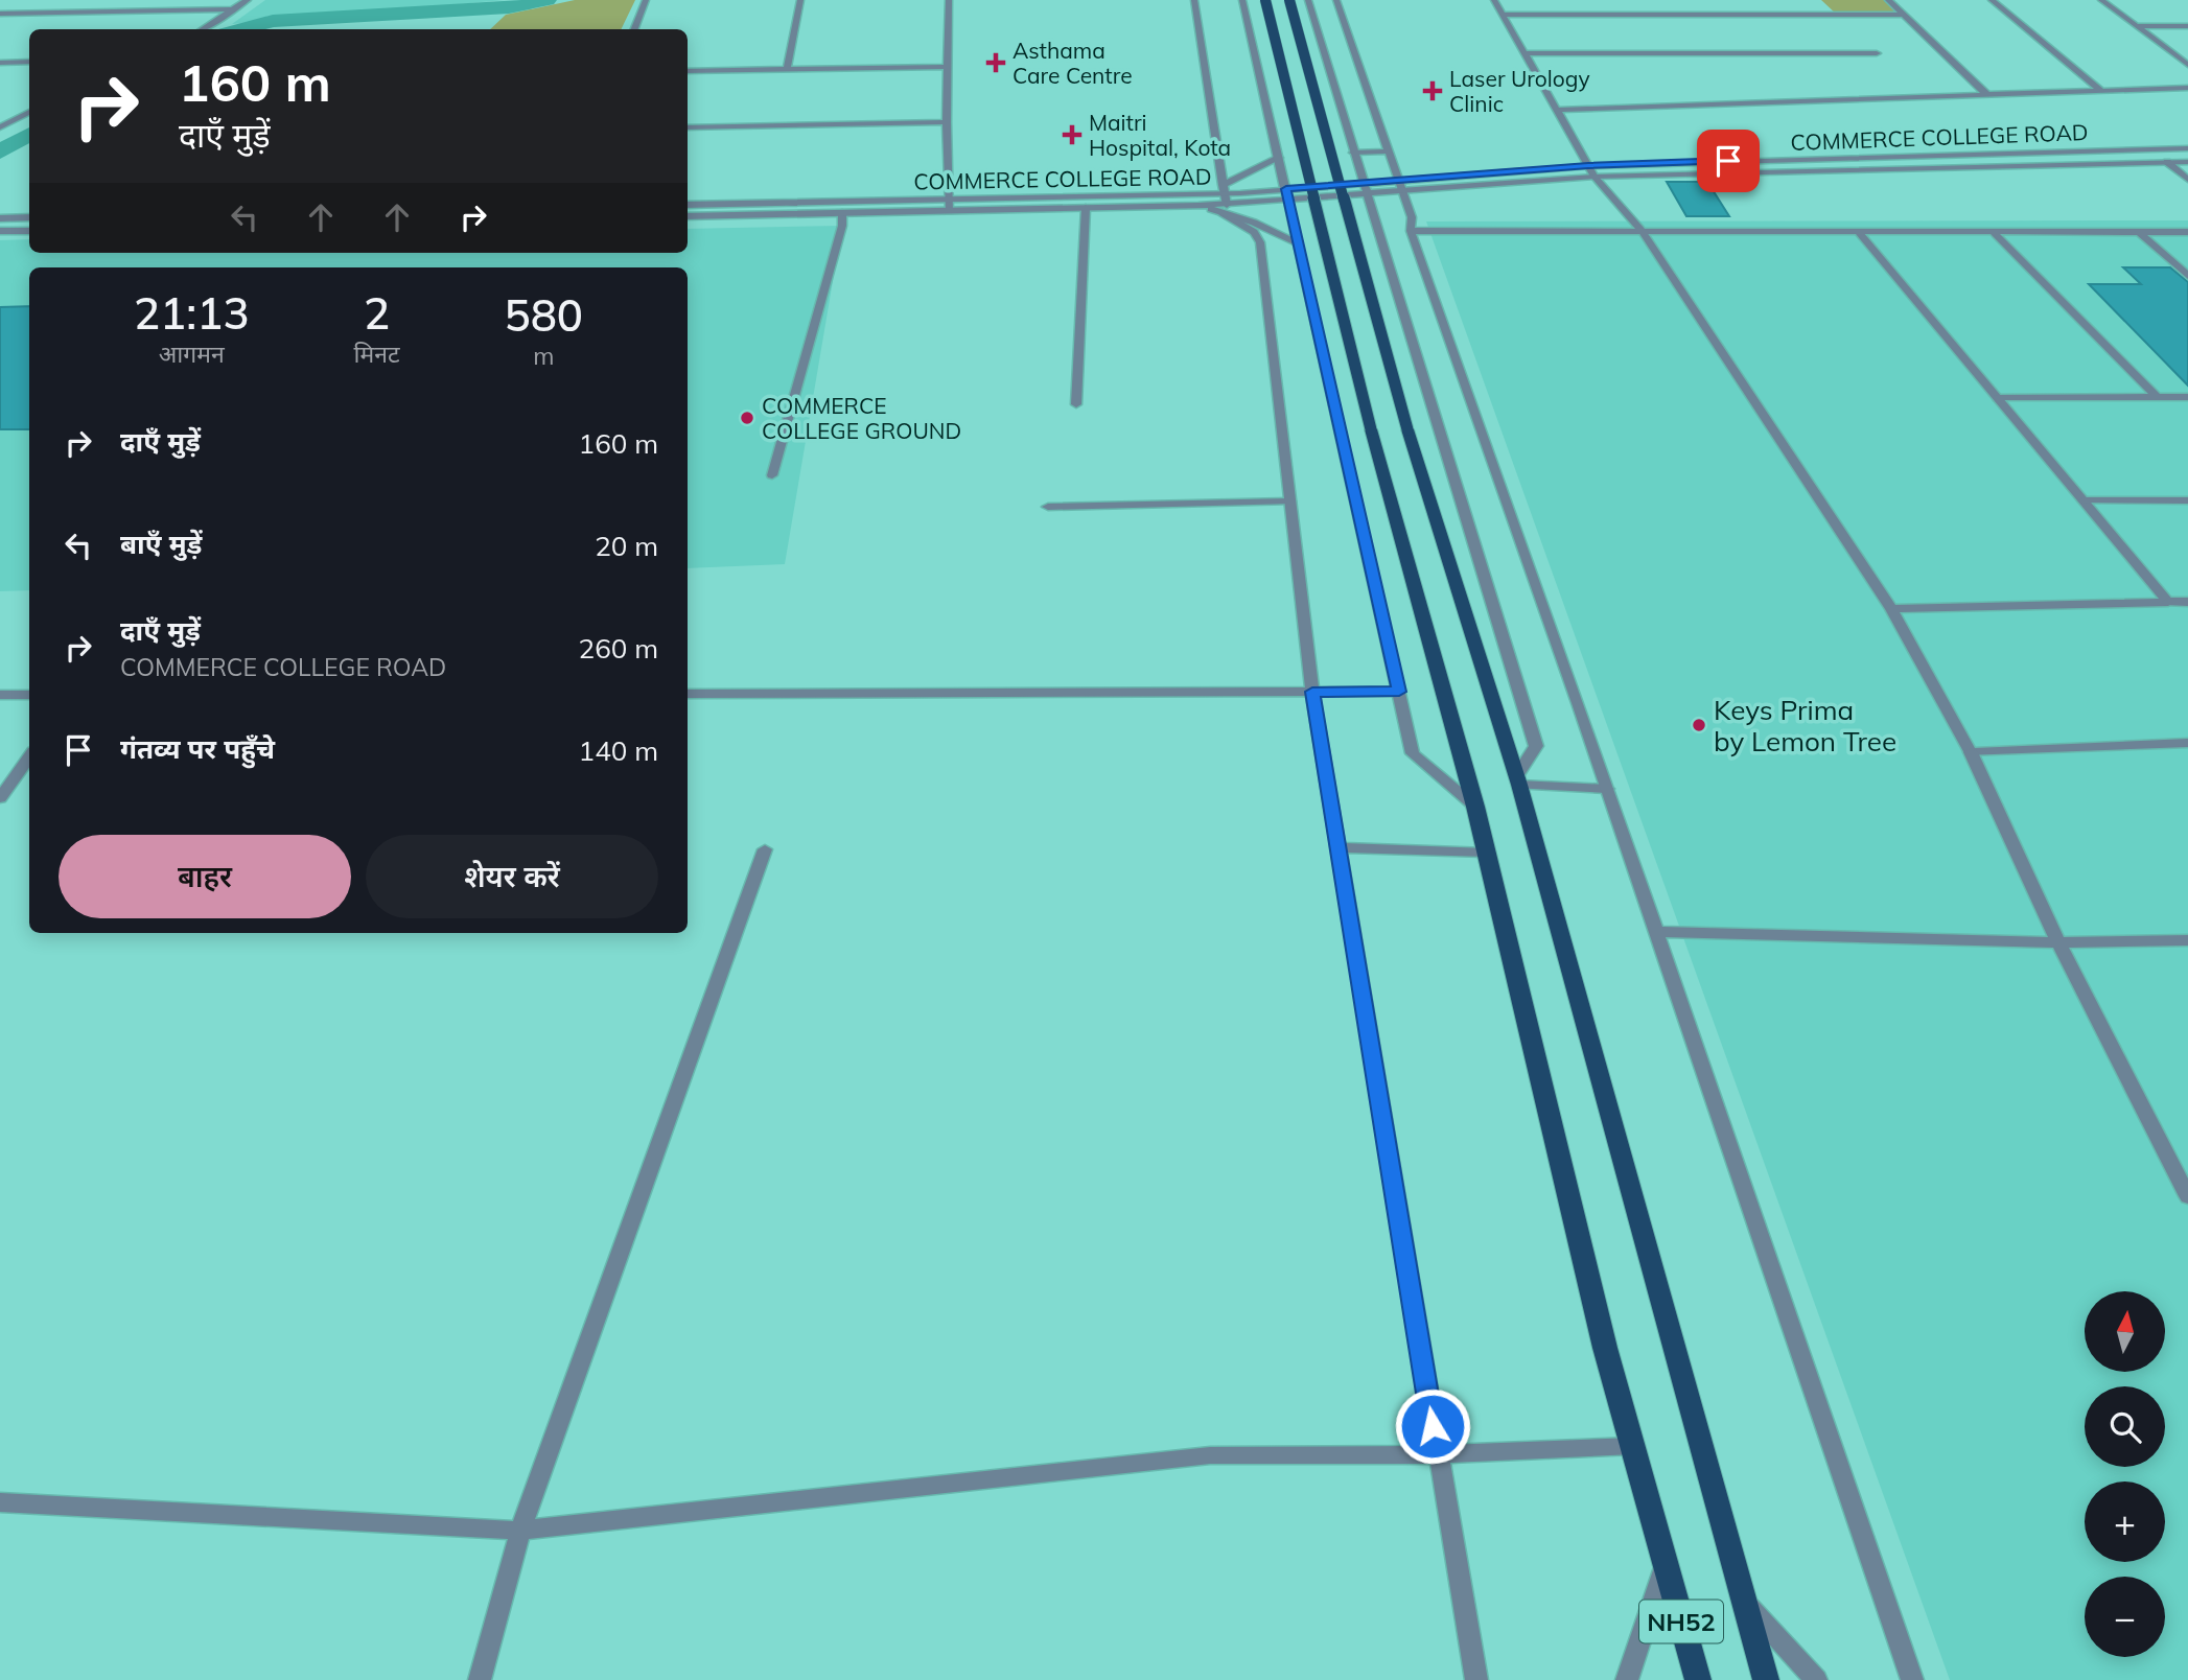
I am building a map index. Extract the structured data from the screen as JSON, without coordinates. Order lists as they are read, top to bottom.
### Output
{
  "streets": {
    "main road": ["NH52"],
    "street": ["COMMERCE COLLEGE ROAD"]
  },
  "places": {
    "health": ["Asthama Care Centre", "Laser Urology Clinic", "Maitri Hospital, Kota"],
    "other": ["COMMERCE COLLEGE GROUND", "Keys Prima by Lemon Tree"]
  },
  "north": "top",
  "page": {
    "turn": ["160 m", "दाएँ मुड़ें"],
    "eta": [
      "21:13",
      "आगमन",
      "2",
      "मिनट",
      "580",
      "m"
    ],
    "list": [
      {
        "name": "दाएँ मुड़ें",
        "value": "160 m"
      },
      {
        "name": "बाएँ मुड़ें",
        "value": "20 m"
      },
      {
        "name": "दाएँ मुड़ें",
        "note": "COMMERCE COLLEGE ROAD",
        "value": "260 m"
      },
      {
        "name": "गंतव्य पर पहुँचे",
        "value": "140 m"
      }
    ],
    "buttons": ["बाहर", "शेयर करें"],
    "map_buttons": ["+", "−"]
  }
}
